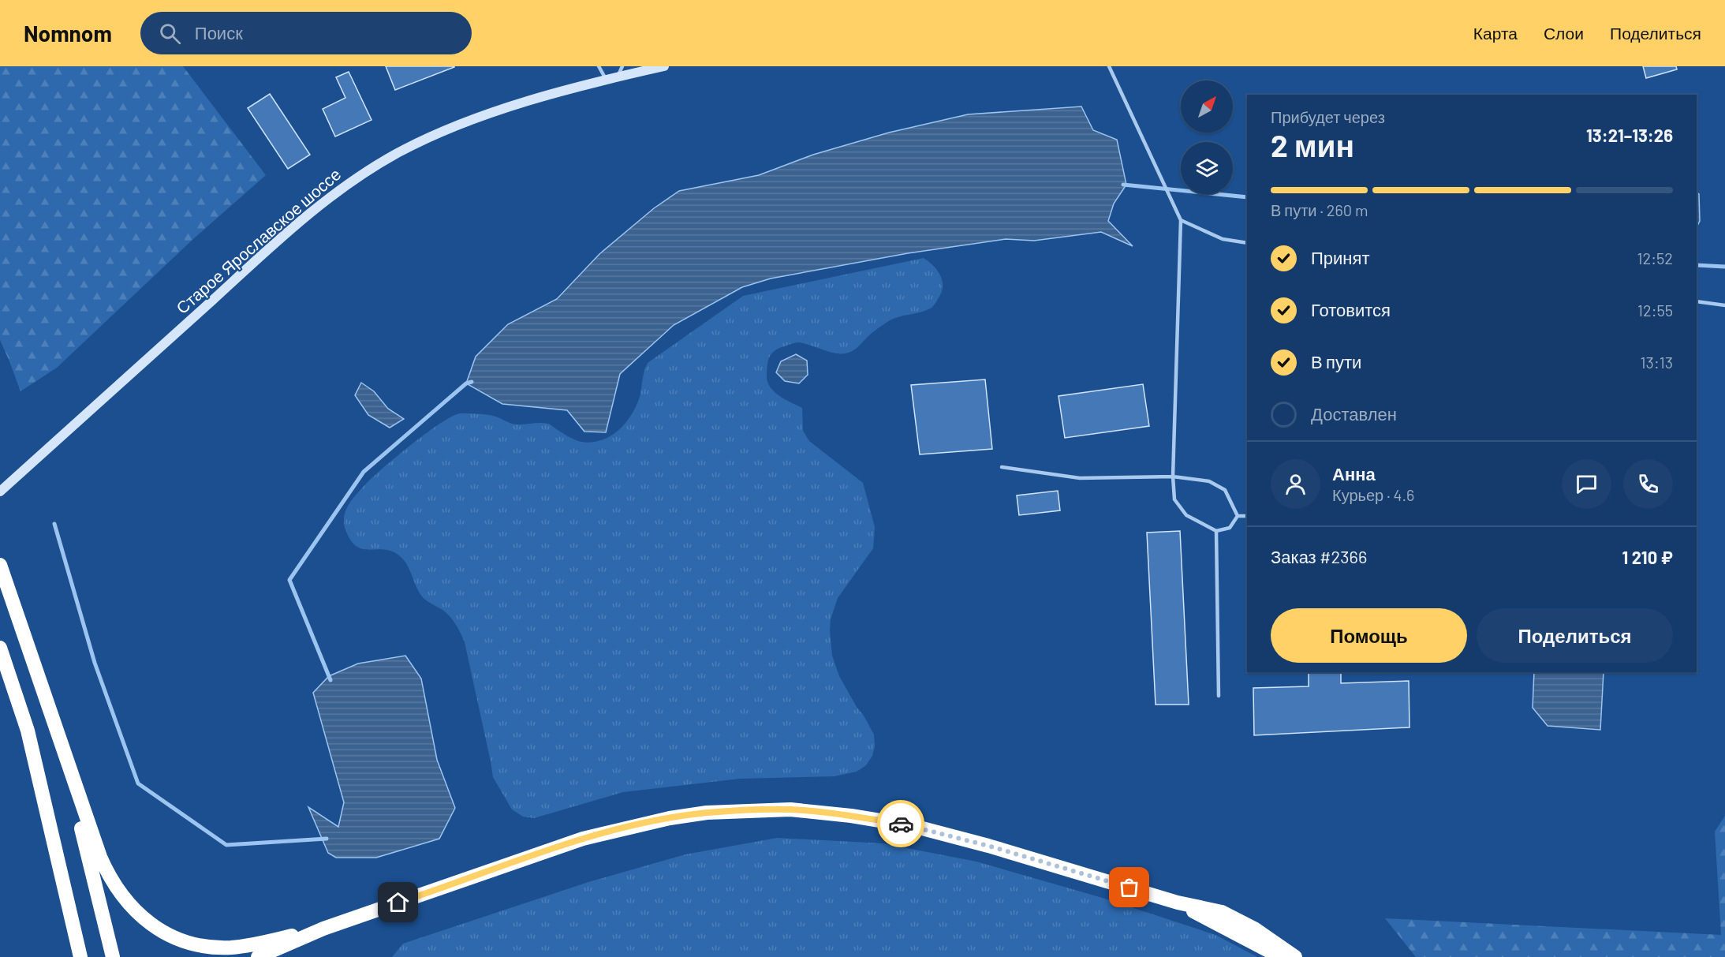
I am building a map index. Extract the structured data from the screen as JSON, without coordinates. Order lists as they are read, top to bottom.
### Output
{
  "streets": {
    "main road": ["Старое Ярославское шоссе"]
  },
  "north": "top right",
  "page": {
    "header": "Nomnom",
    "search": "Поиск",
    "nav": ["Карта", "Слои", "Поделиться"],
    "heading": ["2 мин", "Прибудет через", "13:21–13:26"],
    "panel": [
      "Анна",
      "Курьер · 4.6",
      "Заказ #2366",
      "1 210 ₽"
    ],
    "bar": "В пути · 260 m",
    "list": [
      ["Принят", "12:52"],
      ["Готовится", "12:55"],
      ["В пути", "13:13"],
      "Доставлен"
    ],
    "buttons": ["Помощь", "Поделиться"]
  }
}
